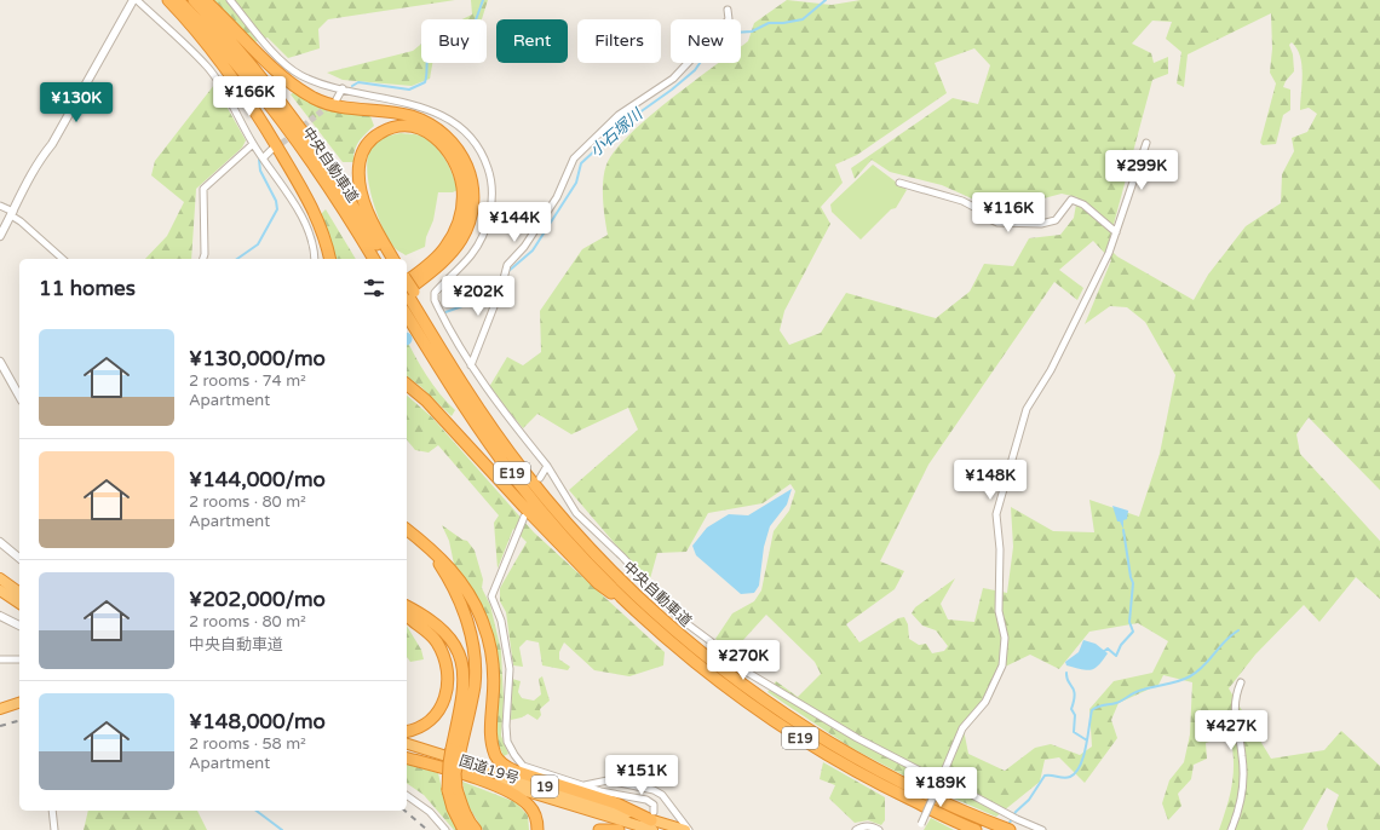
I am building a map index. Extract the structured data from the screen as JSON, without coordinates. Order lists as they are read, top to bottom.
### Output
{
  "streets": {
    "highway": [
      "中央自動車道",
      "E19",
      "国道19号",
      "19"
    ]
  },
  "water": ["小石塚川"],
  "page": {
    "chip": [
      "Buy",
      "Rent",
      "Filters",
      "New"
    ],
    "price": [
      "¥166K",
      "¥130K",
      "¥299K",
      "¥116K",
      "¥144K",
      "¥202K",
      "¥148K",
      "¥270K",
      "¥427K",
      "¥151K",
      "¥189K"
    ],
    "heading": "11 homes",
    "list": [
      {
        "name": "¥130,000/mo",
        "note": "2 rooms · 74 m² · Apartment"
      },
      {
        "name": "¥144,000/mo",
        "note": "2 rooms · 80 m² · Apartment"
      },
      {
        "name": "¥202,000/mo",
        "note": "2 rooms · 80 m² · 中央自動車道"
      },
      {
        "name": "¥148,000/mo",
        "note": "2 rooms · 58 m² · Apartment"
      }
    ]
  }
}
